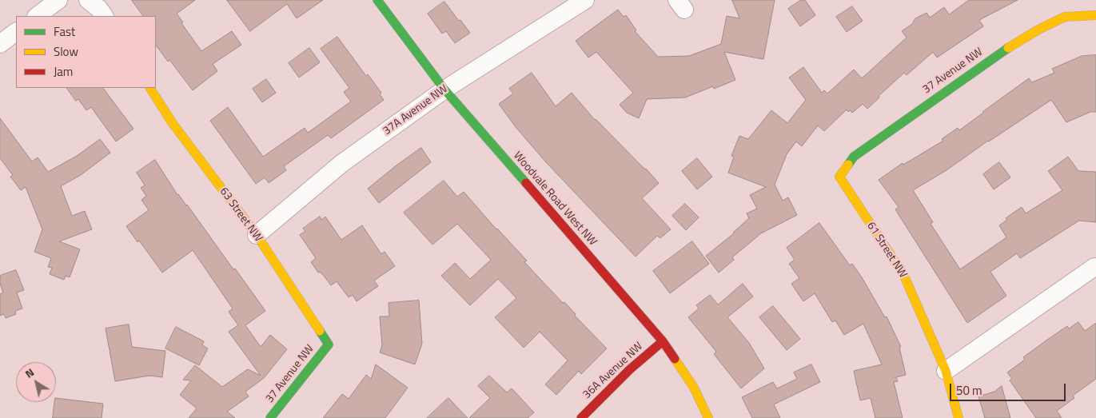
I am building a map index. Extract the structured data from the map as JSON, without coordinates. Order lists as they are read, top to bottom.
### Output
{
  "streets": {
    "street": [
      "37 Avenue NW",
      "37A Avenue NW",
      "Woodvale Road West NW",
      "63 Street NW",
      "61 Street NW",
      "36A Avenue NW"
    ]
  },
  "crossings": [
    ["37 Avenue NW", "63 Street NW"],
    ["37 Avenue NW", "61 Street NW"],
    ["37A Avenue NW", "Woodvale Road West NW"],
    ["37A Avenue NW", "63 Street NW"],
    ["Woodvale Road West NW", "36A Avenue NW"]
  ],
  "legend": ["Fast", "Slow", "Jam"],
  "scale_bar": "50 m",
  "north": "top left"
}
